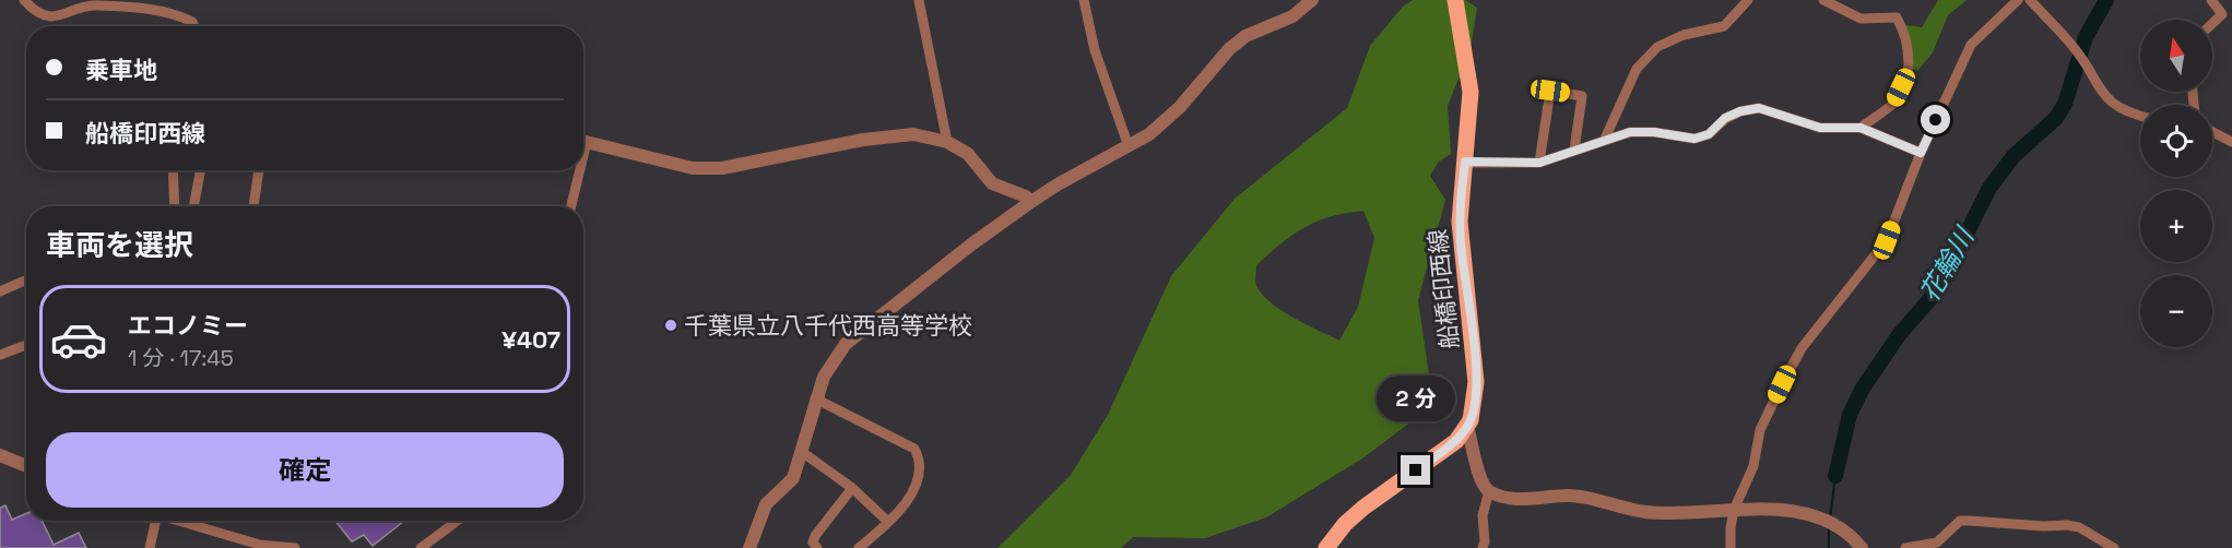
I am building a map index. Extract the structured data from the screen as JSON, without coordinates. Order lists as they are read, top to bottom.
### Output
{
  "streets": {
    "main road": ["船橋印西線"]
  },
  "water": ["花輪川"],
  "places": ["千葉県立八千代西高等学校"],
  "north": "top",
  "page": {
    "map_buttons": ["+", "−"],
    "banner": ["乗車地", "船橋印西線"],
    "heading": "車両を選択",
    "list": [
      {
        "name": "エコノミー",
        "note": "1 分 · 17:45",
        "value": "¥407"
      }
    ],
    "bubble": "2 分",
    "buttons": "確定"
  }
}
